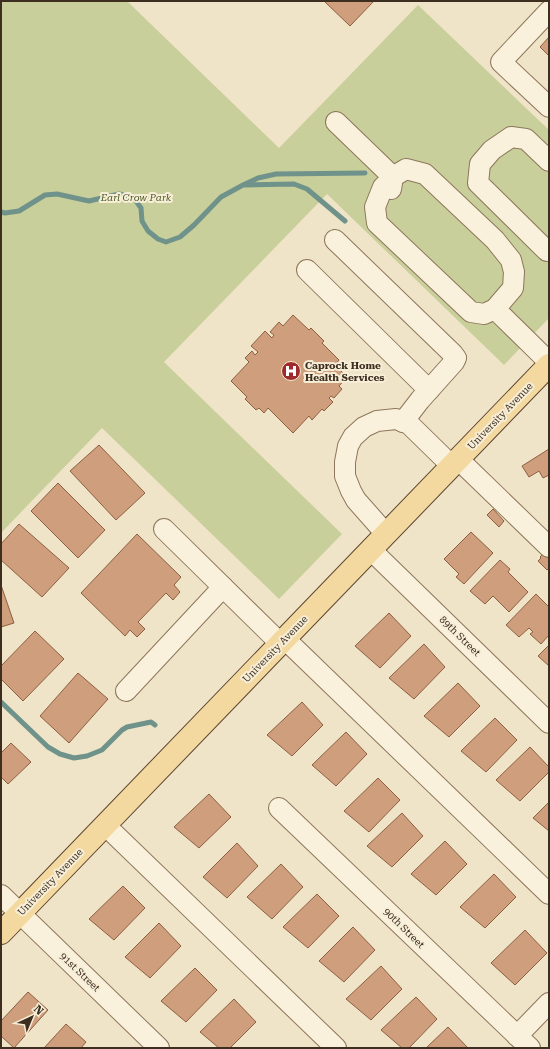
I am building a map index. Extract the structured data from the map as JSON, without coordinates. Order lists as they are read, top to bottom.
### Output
{
  "streets": {
    "main road": ["University Avenue"],
    "street": ["89th Street", "90th Street", "91st Street"]
  },
  "crossings": [
    ["University Avenue", "89th Street"],
    ["University Avenue", "91st Street"]
  ],
  "parks": ["Earl Crow Park"],
  "places": {
    "hospital": ["Caprock Home Health Services"]
  },
  "north": "top right"
}
